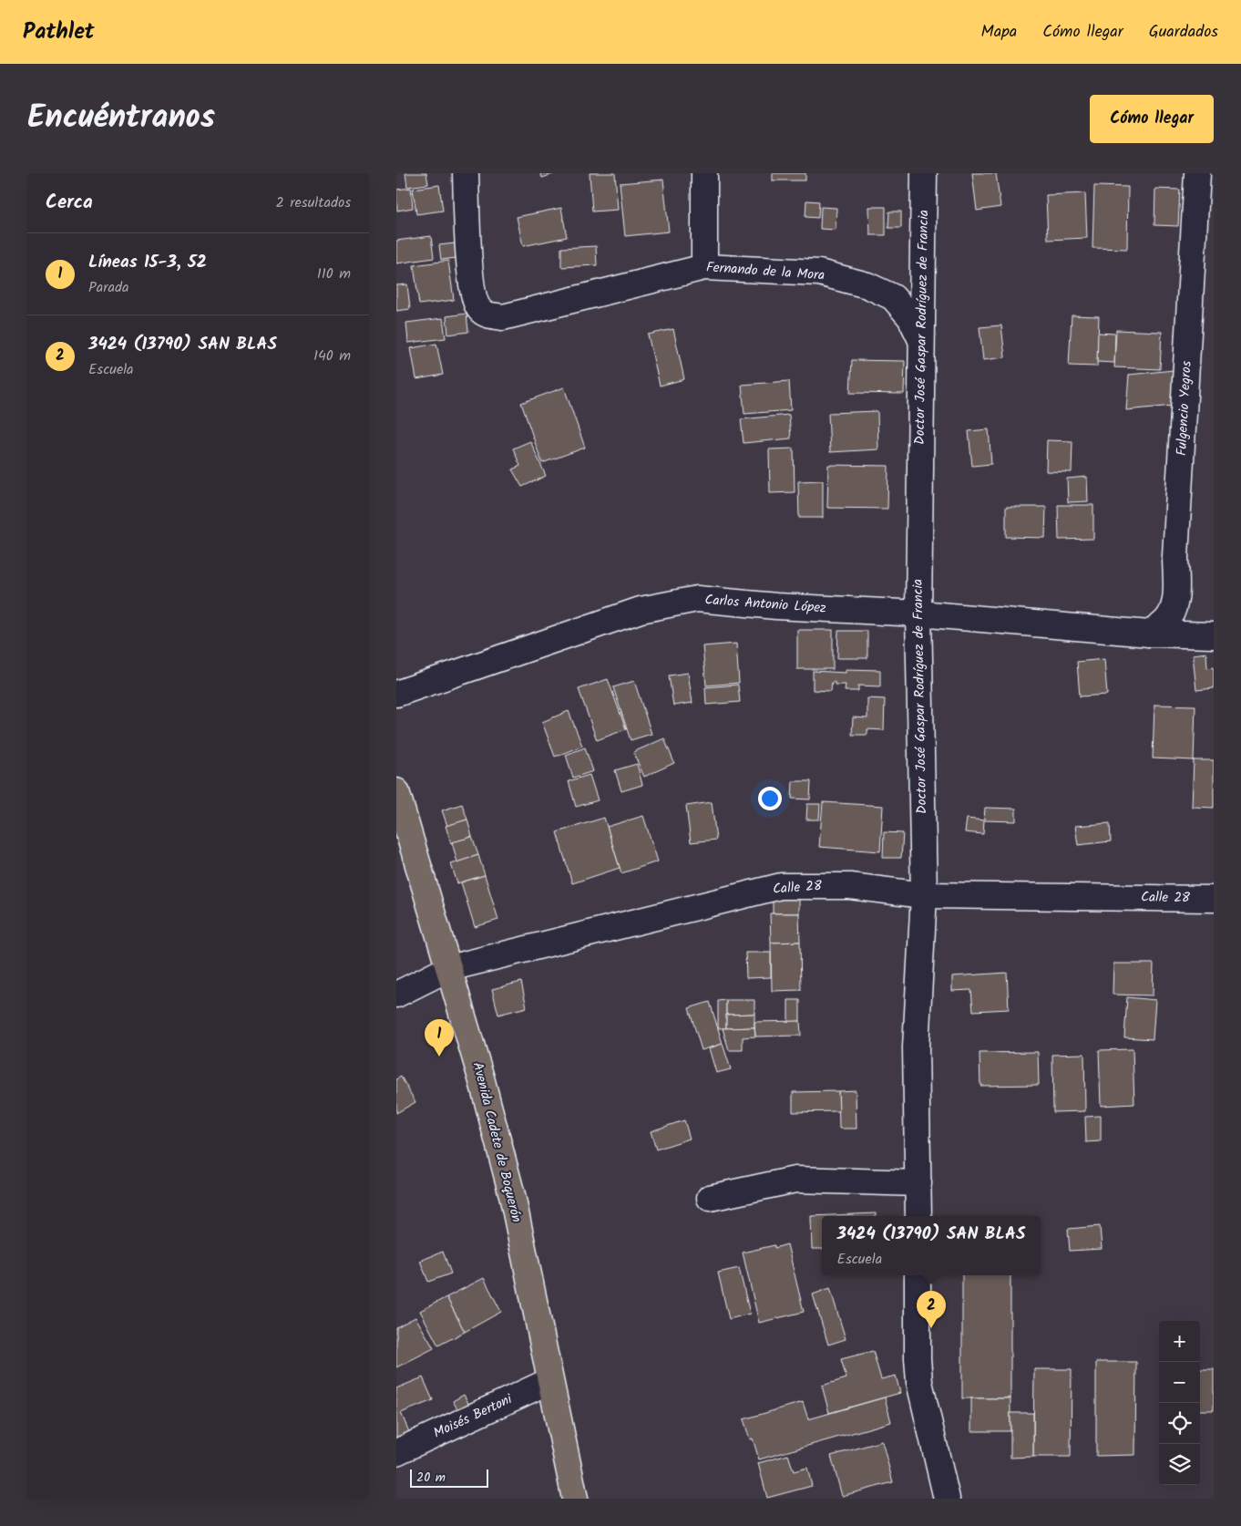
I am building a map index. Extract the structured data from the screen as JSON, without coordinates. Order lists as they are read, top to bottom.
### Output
{
  "streets": {
    "main road": ["Avenida Cadete de Boquerón"],
    "street": [
      "Fernando de la Mora",
      "Doctor José Gaspar Rodríguez de Francia",
      "Fulgencio Yegros",
      "Carlos Antonio López",
      "Calle 28",
      "Moisés Bertoni"
    ]
  },
  "crossings": [
    ["Fernando de la Mora", "Doctor José Gaspar Rodríguez de Francia"],
    ["Doctor José Gaspar Rodríguez de Francia", "Carlos Antonio López"],
    ["Doctor José Gaspar Rodríguez de Francia", "Calle 28"],
    ["Fulgencio Yegros", "Carlos Antonio López"],
    ["Calle 28", "Avenida Cadete de Boquerón"],
    ["Avenida Cadete de Boquerón", "Moisés Bertoni"]
  ],
  "scale_bar": "20 m",
  "page": {
    "header": "Pathlet",
    "nav": ["Mapa", "Cómo llegar", "Guardados"],
    "title": "Encuéntranos",
    "buttons": "Cómo llegar",
    "heading": ["Cerca", "2 resultados"],
    "list": [
      {
        "mark": "1",
        "name": "Líneas 15-3, 52",
        "note": "Parada",
        "value": "110 m"
      },
      {
        "mark": "2",
        "name": "3424 (13790) SAN BLAS",
        "note": "Escuela",
        "value": "140 m"
      }
    ],
    "pins": ["1", "2"],
    "popup": ["3424 (13790) SAN BLAS", "Escuela"],
    "map_buttons": ["+", "−"],
    "scale": "20 m"
  }
}
